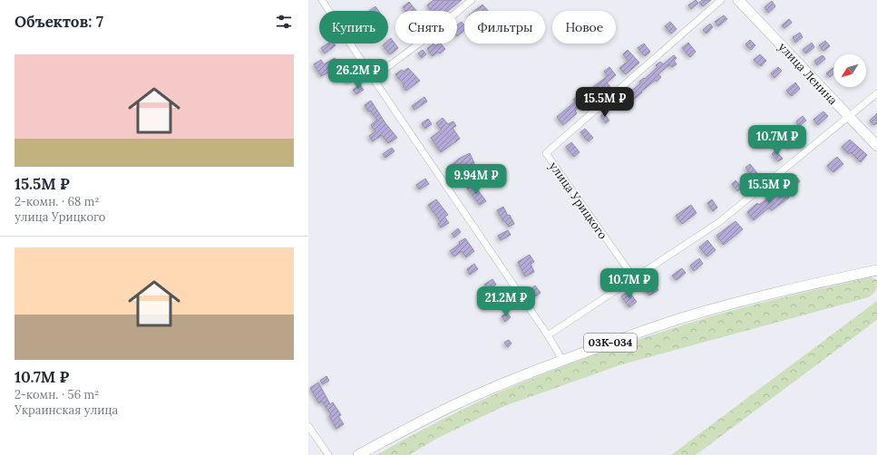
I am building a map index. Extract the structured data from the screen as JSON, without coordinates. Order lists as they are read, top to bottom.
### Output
{
  "streets": {
    "main road": ["улица Ленина", "03К-034"],
    "street": ["улица Урицкого"]
  },
  "north": "bottom left",
  "page": {
    "heading": "Объектов: 7",
    "chip": [
      "Купить",
      "Снять",
      "Фильтры",
      "Новое"
    ],
    "list": [
      {
        "name": "15.5M ₽",
        "note": "2-комн. · 68 m² · улица Урицкого"
      },
      {
        "name": "10.7M ₽",
        "note": "2-комн. · 56 m² · Украинская улица"
      }
    ],
    "price": [
      "26.2M ₽",
      "15.5M ₽",
      "10.7M ₽",
      "9.94M ₽",
      "15.5M ₽",
      "10.7M ₽",
      "21.2M ₽"
    ]
  }
}
